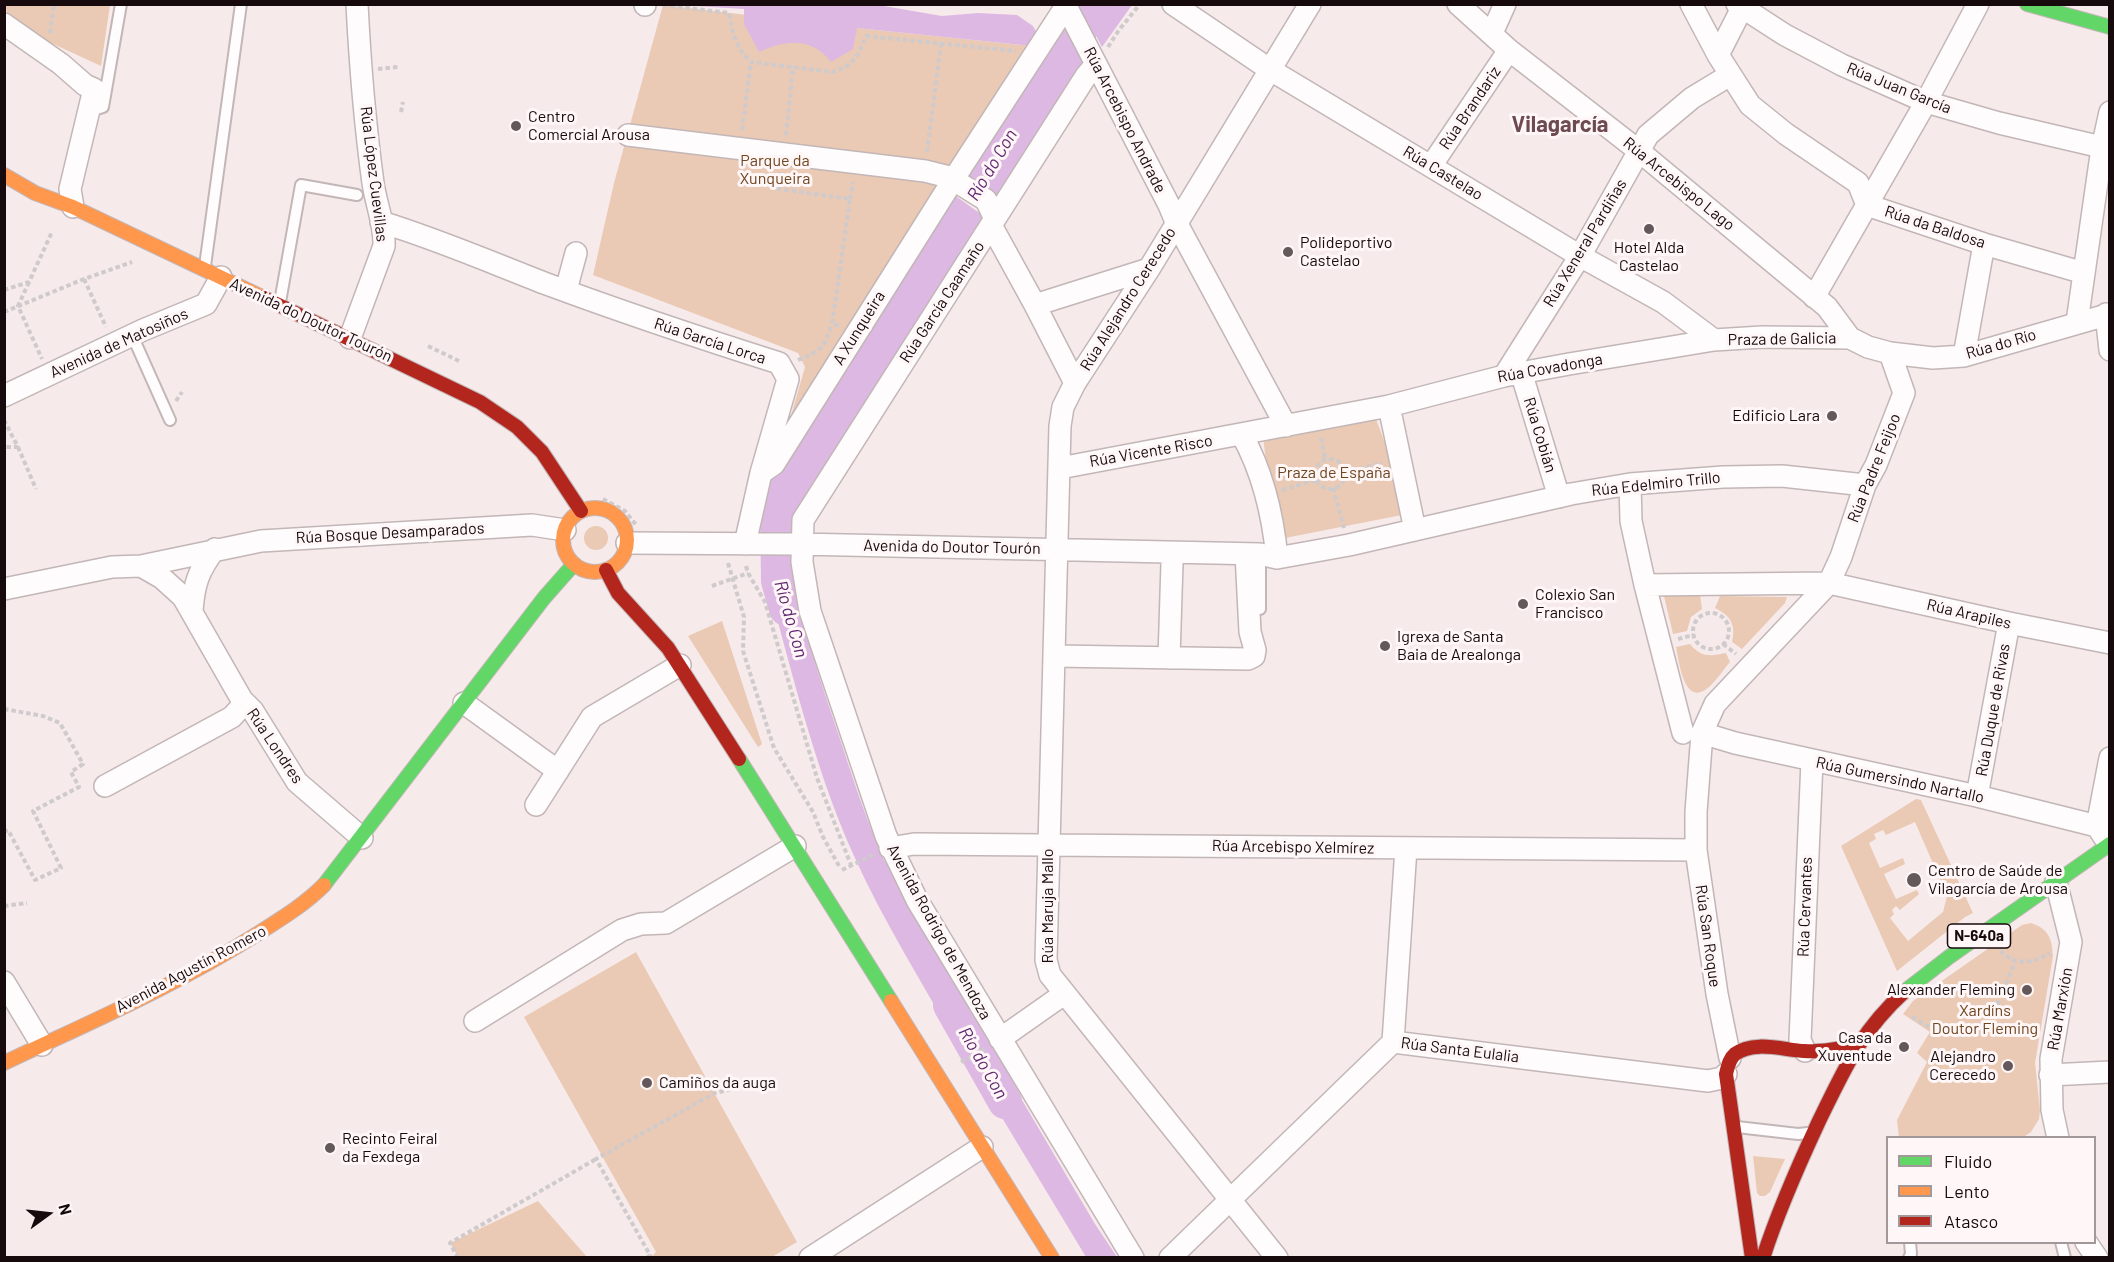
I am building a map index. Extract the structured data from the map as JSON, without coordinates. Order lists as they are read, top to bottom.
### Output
{
  "streets": {
    "main road": [
      "Avenida do Doutor Tourón",
      "Rúa San Roque",
      "N-640a",
      "Avenida Agustín Romero"
    ],
    "street": [
      "Rúa Juan García",
      "Rúa Brandariz",
      "Rúa Arcebispo Andrade",
      "Rúa Castelao",
      "Rúa López Cuevillas",
      "Rúa Arcebispo Lago",
      "Rúa da Baldosa",
      "Rúa Xeneral Pardiñas",
      "Rúa Alejandro Cerecedo",
      "Rúa García Caamaño",
      "A Xunqueira",
      "Praza de Galicia",
      "Rúa García Lorca",
      "Avenida de Matosiños",
      "Rúa do Río",
      "Rúa Covadonga",
      "Rúa Cobián",
      "Rúa Vicente Risco",
      "Rúa Padre Feijoo",
      "Rúa Edelmiro Trillo",
      "Rúa Bosque Desamparados",
      "Rúa Arapiles",
      "Rúa Duque de Rivas",
      "Rúa Londres",
      "Rúa Gumersindo Nartallo",
      "Rúa Arcebispo Xelmírez",
      "Rúa Maruja Mallo",
      "Rúa Cervantes",
      "Avenida Rodrigo de Mendoza",
      "Rúa Marxión",
      "Rúa Santa Eulalia"
    ]
  },
  "crossings": [
    ["Rúa Brandariz", "Rúa Castelao"],
    ["Rúa Brandariz", "Rúa Arcebispo Lago"],
    ["Rúa Arcebispo Andrade", "Rúa Alejandro Cerecedo"],
    ["Rúa Arcebispo Andrade", "Rúa García Caamaño"],
    ["Rúa Arcebispo Andrade", "A Xunqueira"],
    ["Rúa Castelao", "Rúa Xeneral Pardiñas"],
    ["Rúa Castelao", "Rúa Alejandro Cerecedo"],
    ["Rúa Castelao", "Praza de Galicia"],
    ["Rúa Castelao", "Rúa Covadonga"],
    ["Rúa López Cuevillas", "Avenida do Doutor Tourón"],
    ["Rúa López Cuevillas", "Rúa García Lorca"],
    ["Rúa Arcebispo Lago", "Rúa Xeneral Pardiñas"],
    ["Rúa Arcebispo Lago", "Praza de Galicia"],
    ["Rúa da Baldosa", "Rúa Xeneral Pardiñas"],
    ["Rúa Xeneral Pardiñas", "Rúa Covadonga"],
    ["Rúa Xeneral Pardiñas", "Rúa Cobián"],
    ["Rúa Alejandro Cerecedo", "Avenida do Doutor Tourón"],
    ["Rúa Alejandro Cerecedo", "Rúa Vicente Risco"],
    ["Rúa Alejandro Cerecedo", "Rúa Maruja Mallo"],
    ["Rúa García Caamaño", "Avenida do Doutor Tourón"],
    ["Rúa García Caamaño", "Avenida Rodrigo de Mendoza"],
    ["Avenida do Doutor Tourón", "Rúa García Lorca"],
    ["Avenida do Doutor Tourón", "Avenida de Matosiños"],
    ["Avenida do Doutor Tourón", "Rúa Bosque Desamparados"],
    ["Avenida do Doutor Tourón", "Rúa Maruja Mallo"],
    ["Avenida do Doutor Tourón", "Avenida Rodrigo de Mendoza"],
    ["Avenida do Doutor Tourón", "Avenida Agustín Romero"],
    ["A Xunqueira", "Rúa García Lorca"],
    ["Praza de Galicia", "Rúa do Río"],
    ["Praza de Galicia", "Rúa Covadonga"],
    ["Praza de Galicia", "Rúa Padre Feijoo"],
    ["Rúa do Río", "Rúa Padre Feijoo"],
    ["Rúa Covadonga", "Rúa Cobián"],
    ["Rúa Cobián", "Rúa Edelmiro Trillo"],
    ["Rúa Padre Feijoo", "Rúa Edelmiro Trillo"],
    ["Rúa Padre Feijoo", "Rúa Arapiles"],
    ["Rúa Padre Feijoo", "Rúa Gumersindo Nartallo"],
    ["Rúa Padre Feijoo", "Rúa San Roque"],
    ["Rúa Bosque Desamparados", "Rúa Londres"],
    ["Rúa Bosque Desamparados", "Avenida Agustín Romero"],
    ["Rúa Arapiles", "Rúa Duque de Rivas"],
    ["Rúa Duque de Rivas", "Rúa Gumersindo Nartallo"],
    ["Rúa Londres", "Avenida Agustín Romero"],
    ["Rúa Gumersindo Nartallo", "Rúa Cervantes"],
    ["Rúa Gumersindo Nartallo", "Rúa San Roque"],
    ["Rúa Arcebispo Xelmírez", "Rúa Maruja Mallo"],
    ["Rúa Arcebispo Xelmírez", "Avenida Rodrigo de Mendoza"],
    ["Rúa Arcebispo Xelmírez", "Rúa San Roque"],
    ["Rúa Maruja Mallo", "Rúa Santa Eulalia"],
    ["Rúa Cervantes", "Rúa San Roque"],
    ["Rúa Cervantes", "N-640a"],
    ["Rúa Cervantes", "Rúa Santa Eulalia"],
    ["Rúa San Roque", "N-640a"],
    ["Rúa San Roque", "Rúa Santa Eulalia"],
    ["N-640a", "Rúa Marxión"],
    ["N-640a", "Rúa Santa Eulalia"]
  ],
  "districts": ["Vilagarcía"],
  "water": ["Río do Con"],
  "parks": ["Parque da Xunqueira", "Praza de España", "Xardíns Doutor Fleming"],
  "places": [
    "Centro Comercial Arousa",
    "Hotel Alda Castelao",
    "Polideportivo Castelao",
    "Edificio Lara",
    "Colexio San Francisco",
    "Igrexa de Santa Baia de Arealonga",
    "Centro de Saúde de Vilagarcía de Arousa",
    "Alexander Fleming",
    "Casa da Xuventude",
    "Alejandro Cerecedo",
    "Camiños da auga",
    "Recinto Feiral da Fexdega"
  ],
  "legend": ["Fluido", "Lento", "Atasco"],
  "north": "right"
}
